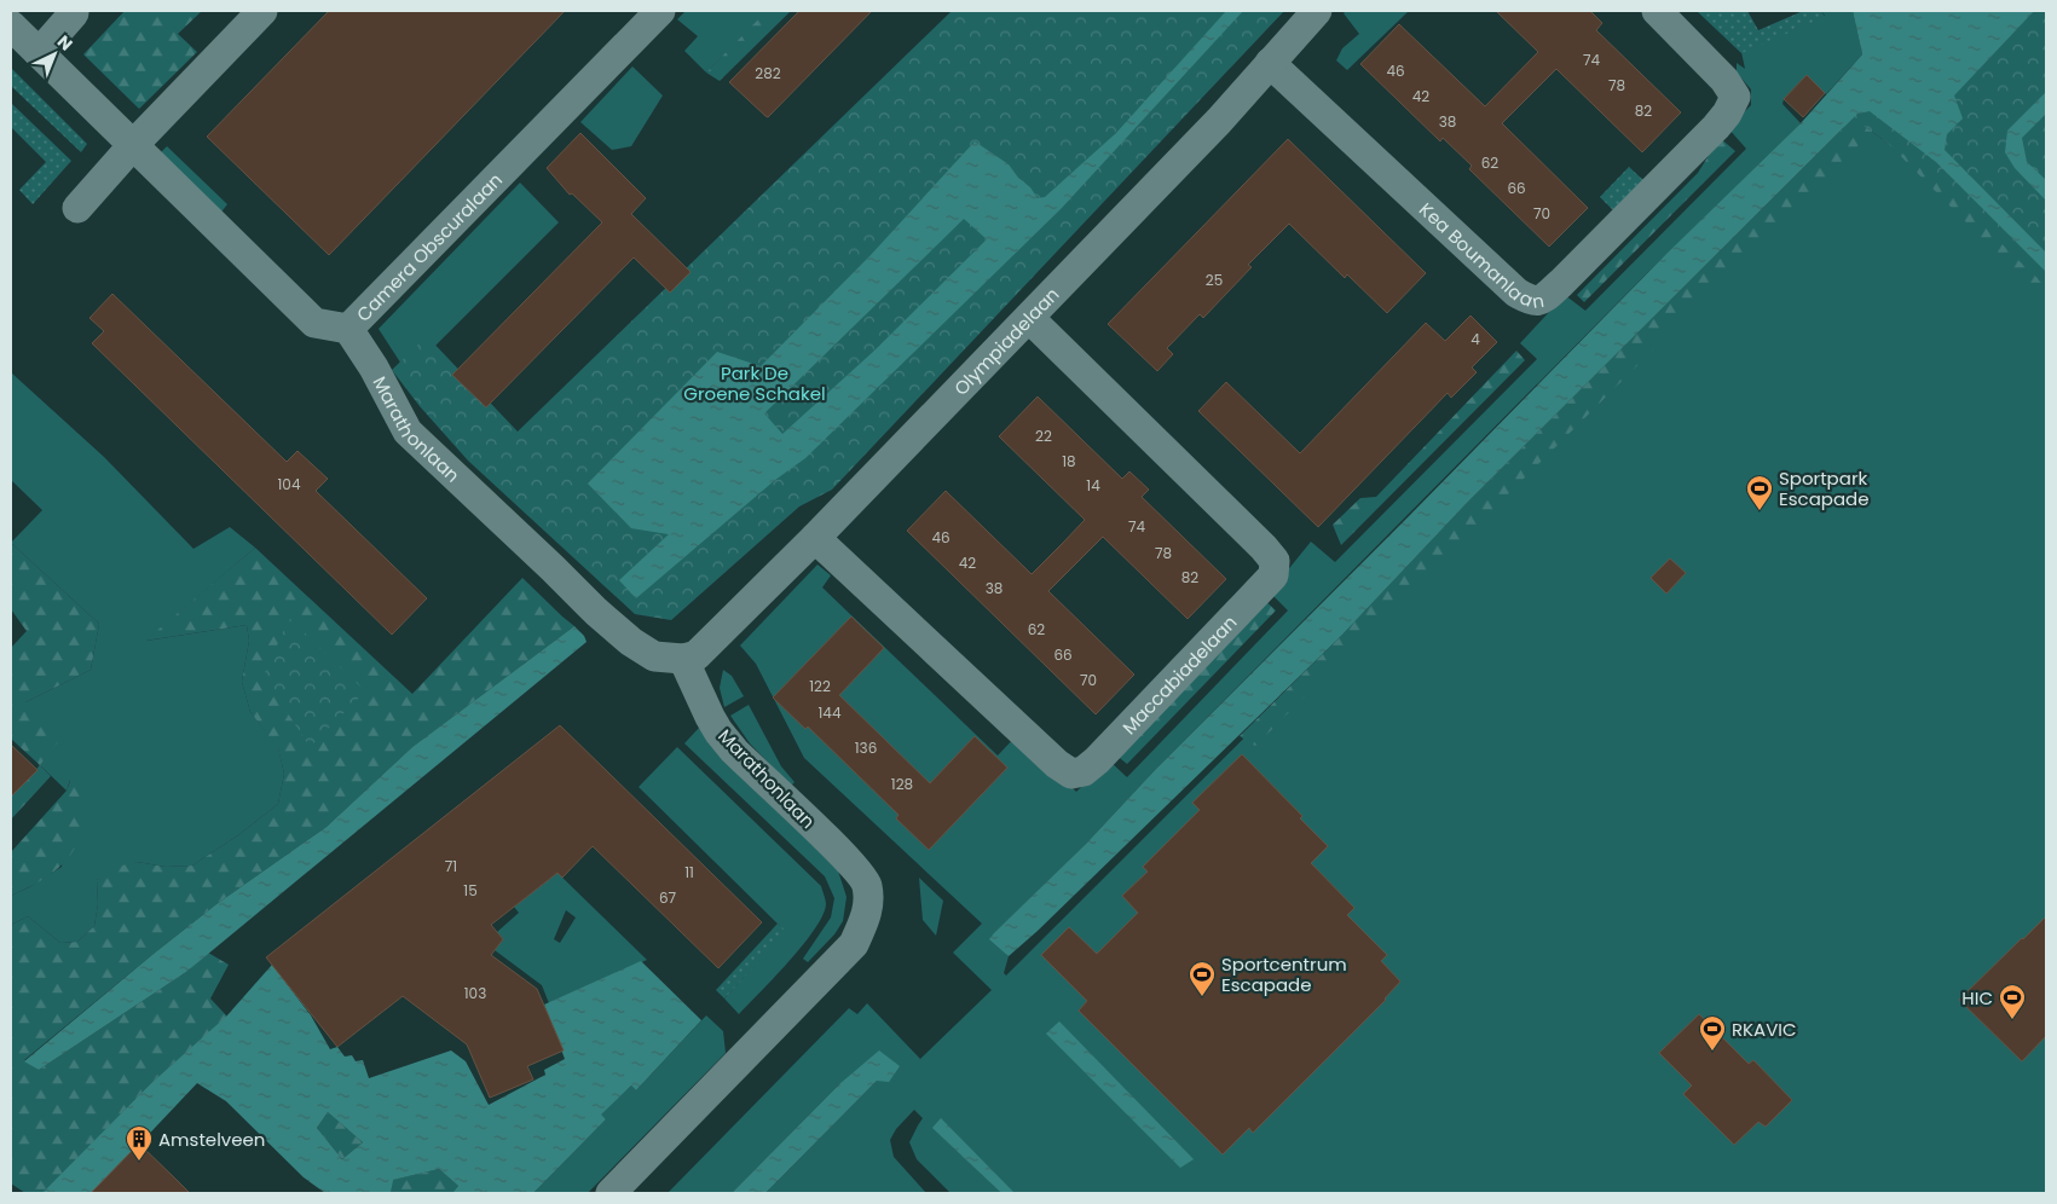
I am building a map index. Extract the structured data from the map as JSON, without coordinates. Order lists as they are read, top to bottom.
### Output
{
  "streets": {
    "street": [
      "Camera Obscuralaan",
      "Kea Boumanlaan",
      "Olympiadelaan",
      "Marathonlaan",
      "Maccabiadelaan"
    ]
  },
  "crossings": [
    ["Camera Obscuralaan", "Marathonlaan"],
    ["Kea Boumanlaan", "Olympiadelaan"],
    ["Olympiadelaan", "Marathonlaan"],
    ["Olympiadelaan", "Maccabiadelaan"]
  ],
  "parks": ["Park De Groene Schakel"],
  "places": {
    "sports": [
      "Sportpark Escapade",
      "Sportcentrum Escapade",
      "HIC",
      "RKAVIC"
    ],
    "building": ["Amstelveen"]
  },
  "house_numbers": [
    "74",
    "46",
    "282",
    "78",
    "42",
    "82",
    "38",
    "62",
    "66",
    "70",
    "25",
    "4",
    "22",
    "18",
    "104",
    "14",
    "74",
    "46",
    "78",
    "42",
    "82",
    "38",
    "62",
    "66",
    "70",
    "122",
    "144",
    "136",
    "128",
    "71",
    "11",
    "15",
    "67",
    "103"
  ],
  "north": "top right"
}
